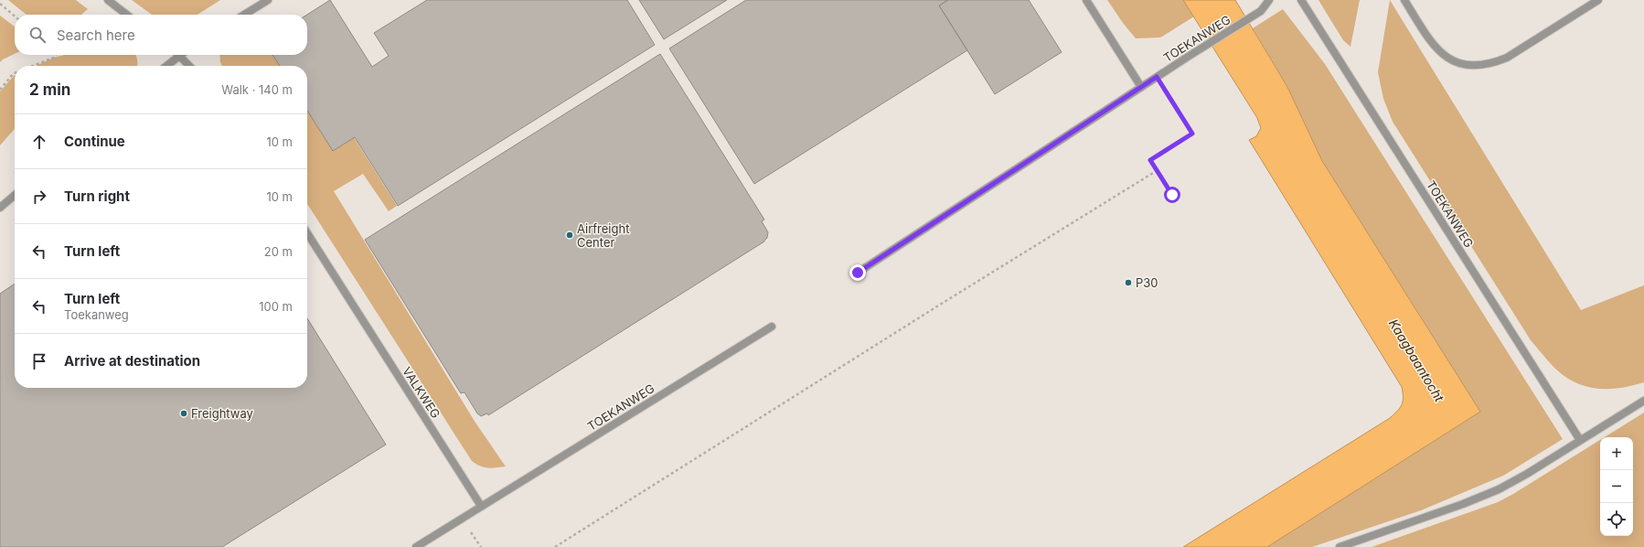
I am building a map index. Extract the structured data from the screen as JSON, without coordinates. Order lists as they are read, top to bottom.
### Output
{
  "streets": {
    "street": ["TOEKANWEG", "VALKWEG"]
  },
  "crossings": [
    ["TOEKANWEG", "VALKWEG"]
  ],
  "water": ["Kaagbaantocht"],
  "places": ["Airfreight Center", "P30", "Freightway"],
  "page": {
    "search": "Search here",
    "heading": ["2 min", "Walk · 140 m"],
    "list": [
      ["Continue", "10 m"],
      ["Turn right", "10 m"],
      ["Turn left", "20 m"],
      ["Turn left", "Toekanweg", "100 m"],
      "Arrive at destination"
    ],
    "map_buttons": ["+", "−"]
  }
}
